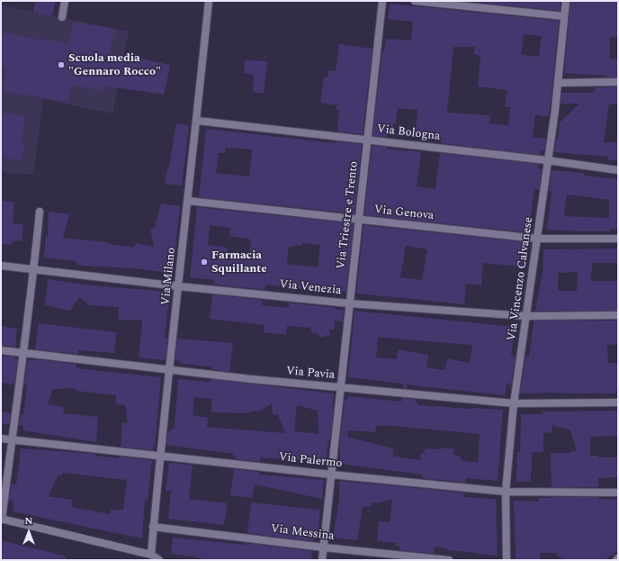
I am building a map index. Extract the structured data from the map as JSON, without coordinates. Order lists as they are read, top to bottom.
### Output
{
  "streets": {
    "street": [
      "Via Bologna",
      "Via Genova",
      "Via Triestre e Trento",
      "Via Milano",
      "Via Vincenzo Calvanese",
      "Via Venezia",
      "Via Pavia",
      "Via Palermo",
      "Via Messina"
    ]
  },
  "crossings": [
    ["Via Bologna", "Via Triestre e Trento"],
    ["Via Bologna", "Via Milano"],
    ["Via Bologna", "Via Vincenzo Calvanese"],
    ["Via Genova", "Via Triestre e Trento"],
    ["Via Genova", "Via Milano"],
    ["Via Genova", "Via Vincenzo Calvanese"],
    ["Via Triestre e Trento", "Via Venezia"],
    ["Via Triestre e Trento", "Via Pavia"],
    ["Via Triestre e Trento", "Via Palermo"],
    ["Via Triestre e Trento", "Via Messina"],
    ["Via Milano", "Via Venezia"],
    ["Via Milano", "Via Pavia"],
    ["Via Milano", "Via Palermo"],
    ["Via Milano", "Via Messina"],
    ["Via Vincenzo Calvanese", "Via Venezia"],
    ["Via Vincenzo Calvanese", "Via Pavia"],
    ["Via Vincenzo Calvanese", "Via Palermo"]
  ],
  "places": ["Scuola media \"Gennaro Rocco\"", "Farmacia Squillante"],
  "north": "top"
}
